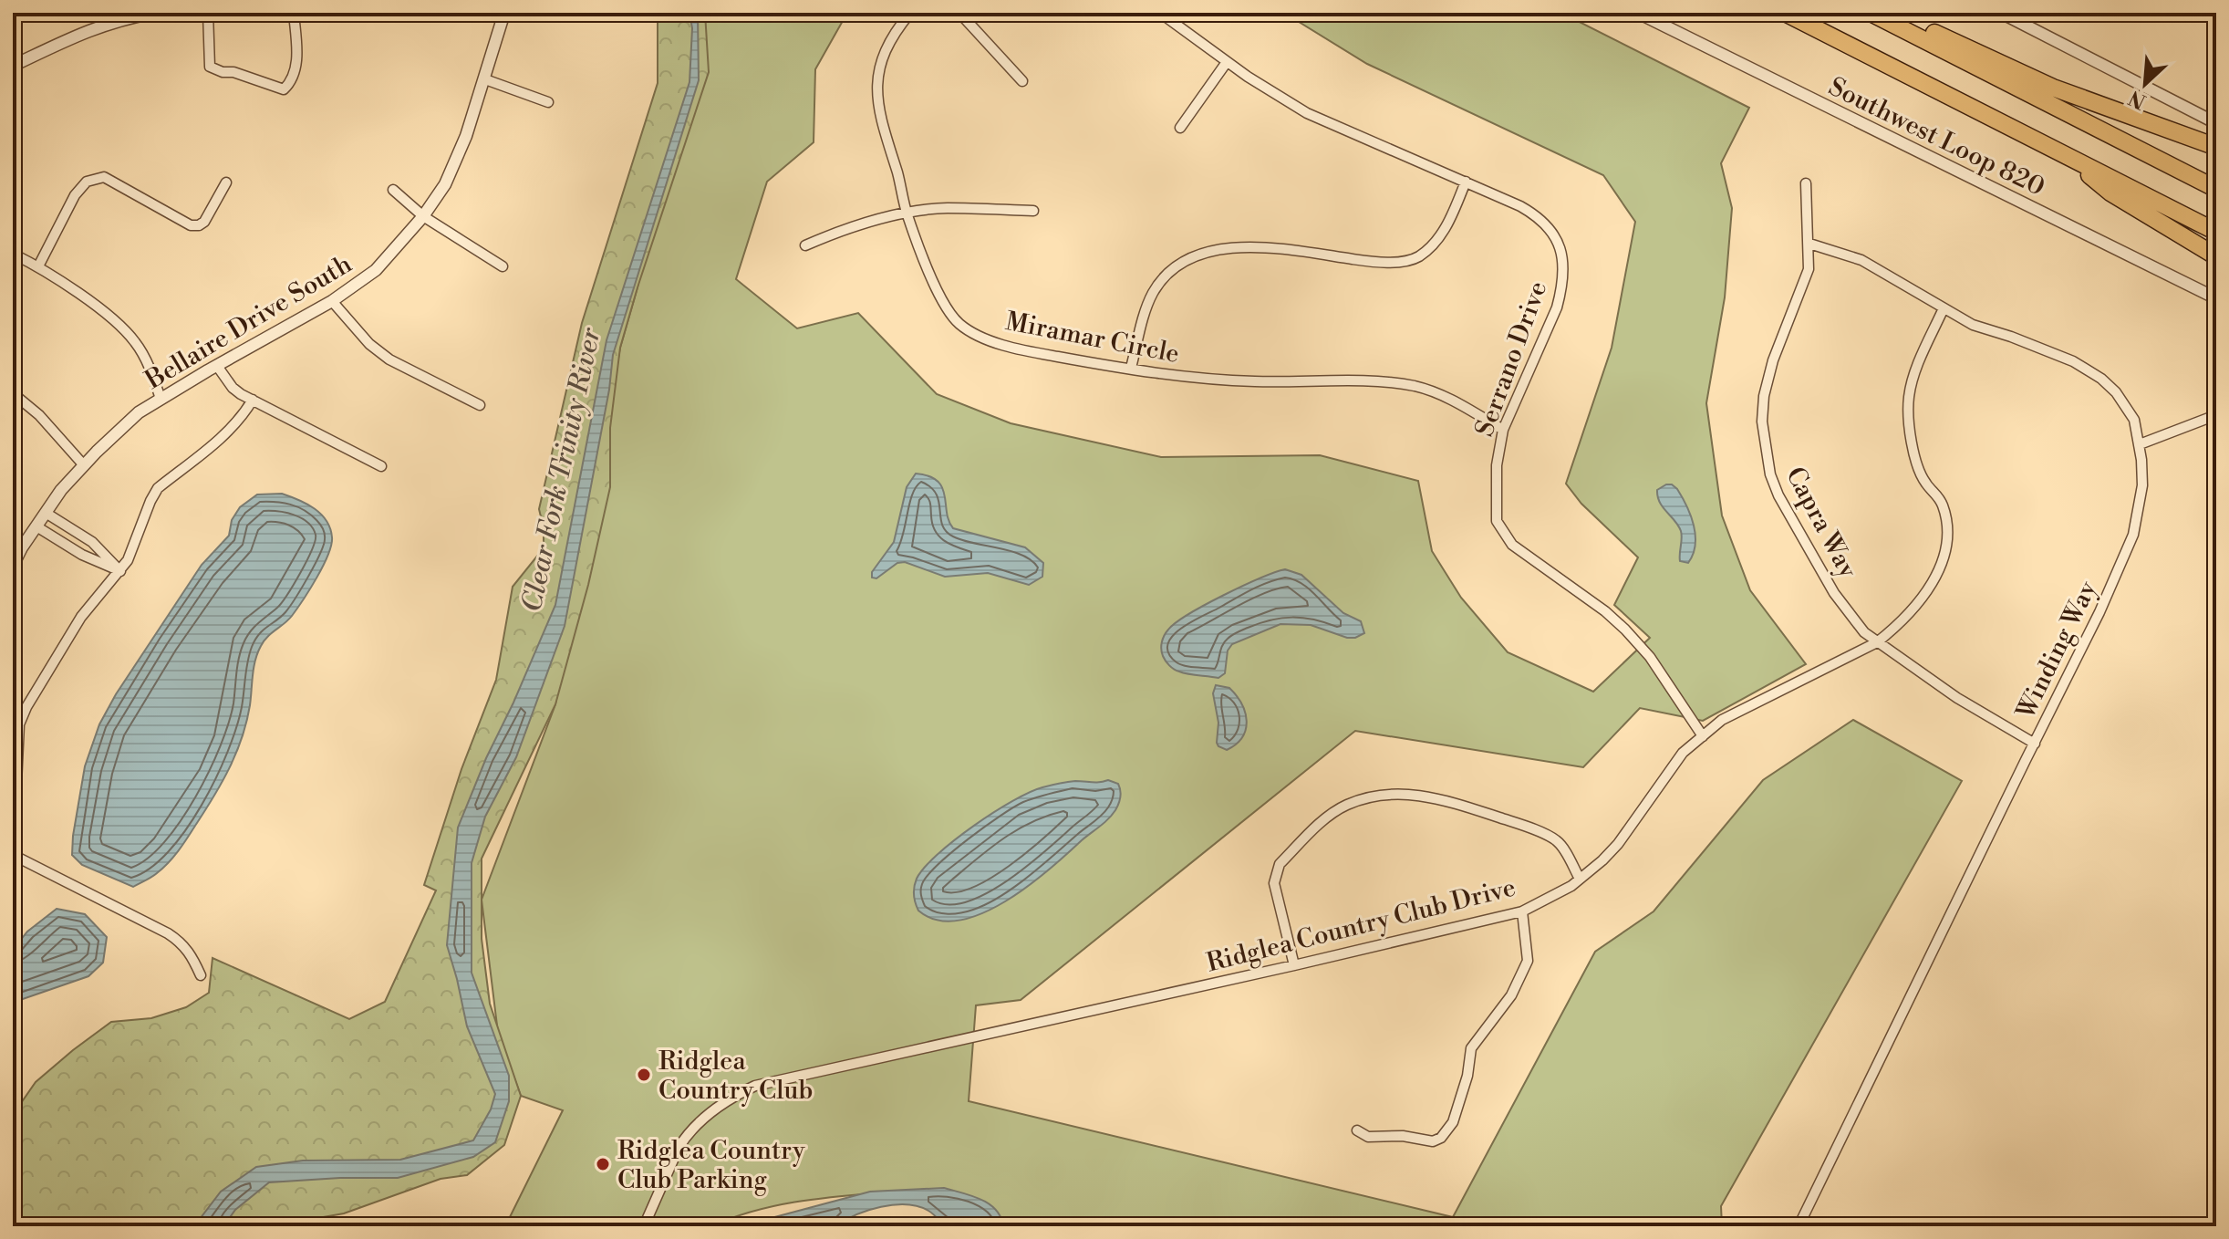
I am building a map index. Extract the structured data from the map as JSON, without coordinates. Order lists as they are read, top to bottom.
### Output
{
  "streets": {
    "street": [
      "Southwest Loop 820",
      "Bellaire Drive South",
      "Miramar Circle",
      "Serrano Drive",
      "Capra Way",
      "Winding Way",
      "Ridglea Country Club Drive"
    ]
  },
  "crossings": [
    ["Miramar Circle", "Serrano Drive"],
    ["Serrano Drive", "Ridglea Country Club Drive"],
    ["Capra Way", "Winding Way"],
    ["Capra Way", "Ridglea Country Club Drive"],
    ["Winding Way", "Ridglea Country Club Drive"]
  ],
  "water": ["Clear Fork Trinity River"],
  "places": ["Ridglea Country Club", "Ridglea Country Club Parking"],
  "north": "bottom left"
}
